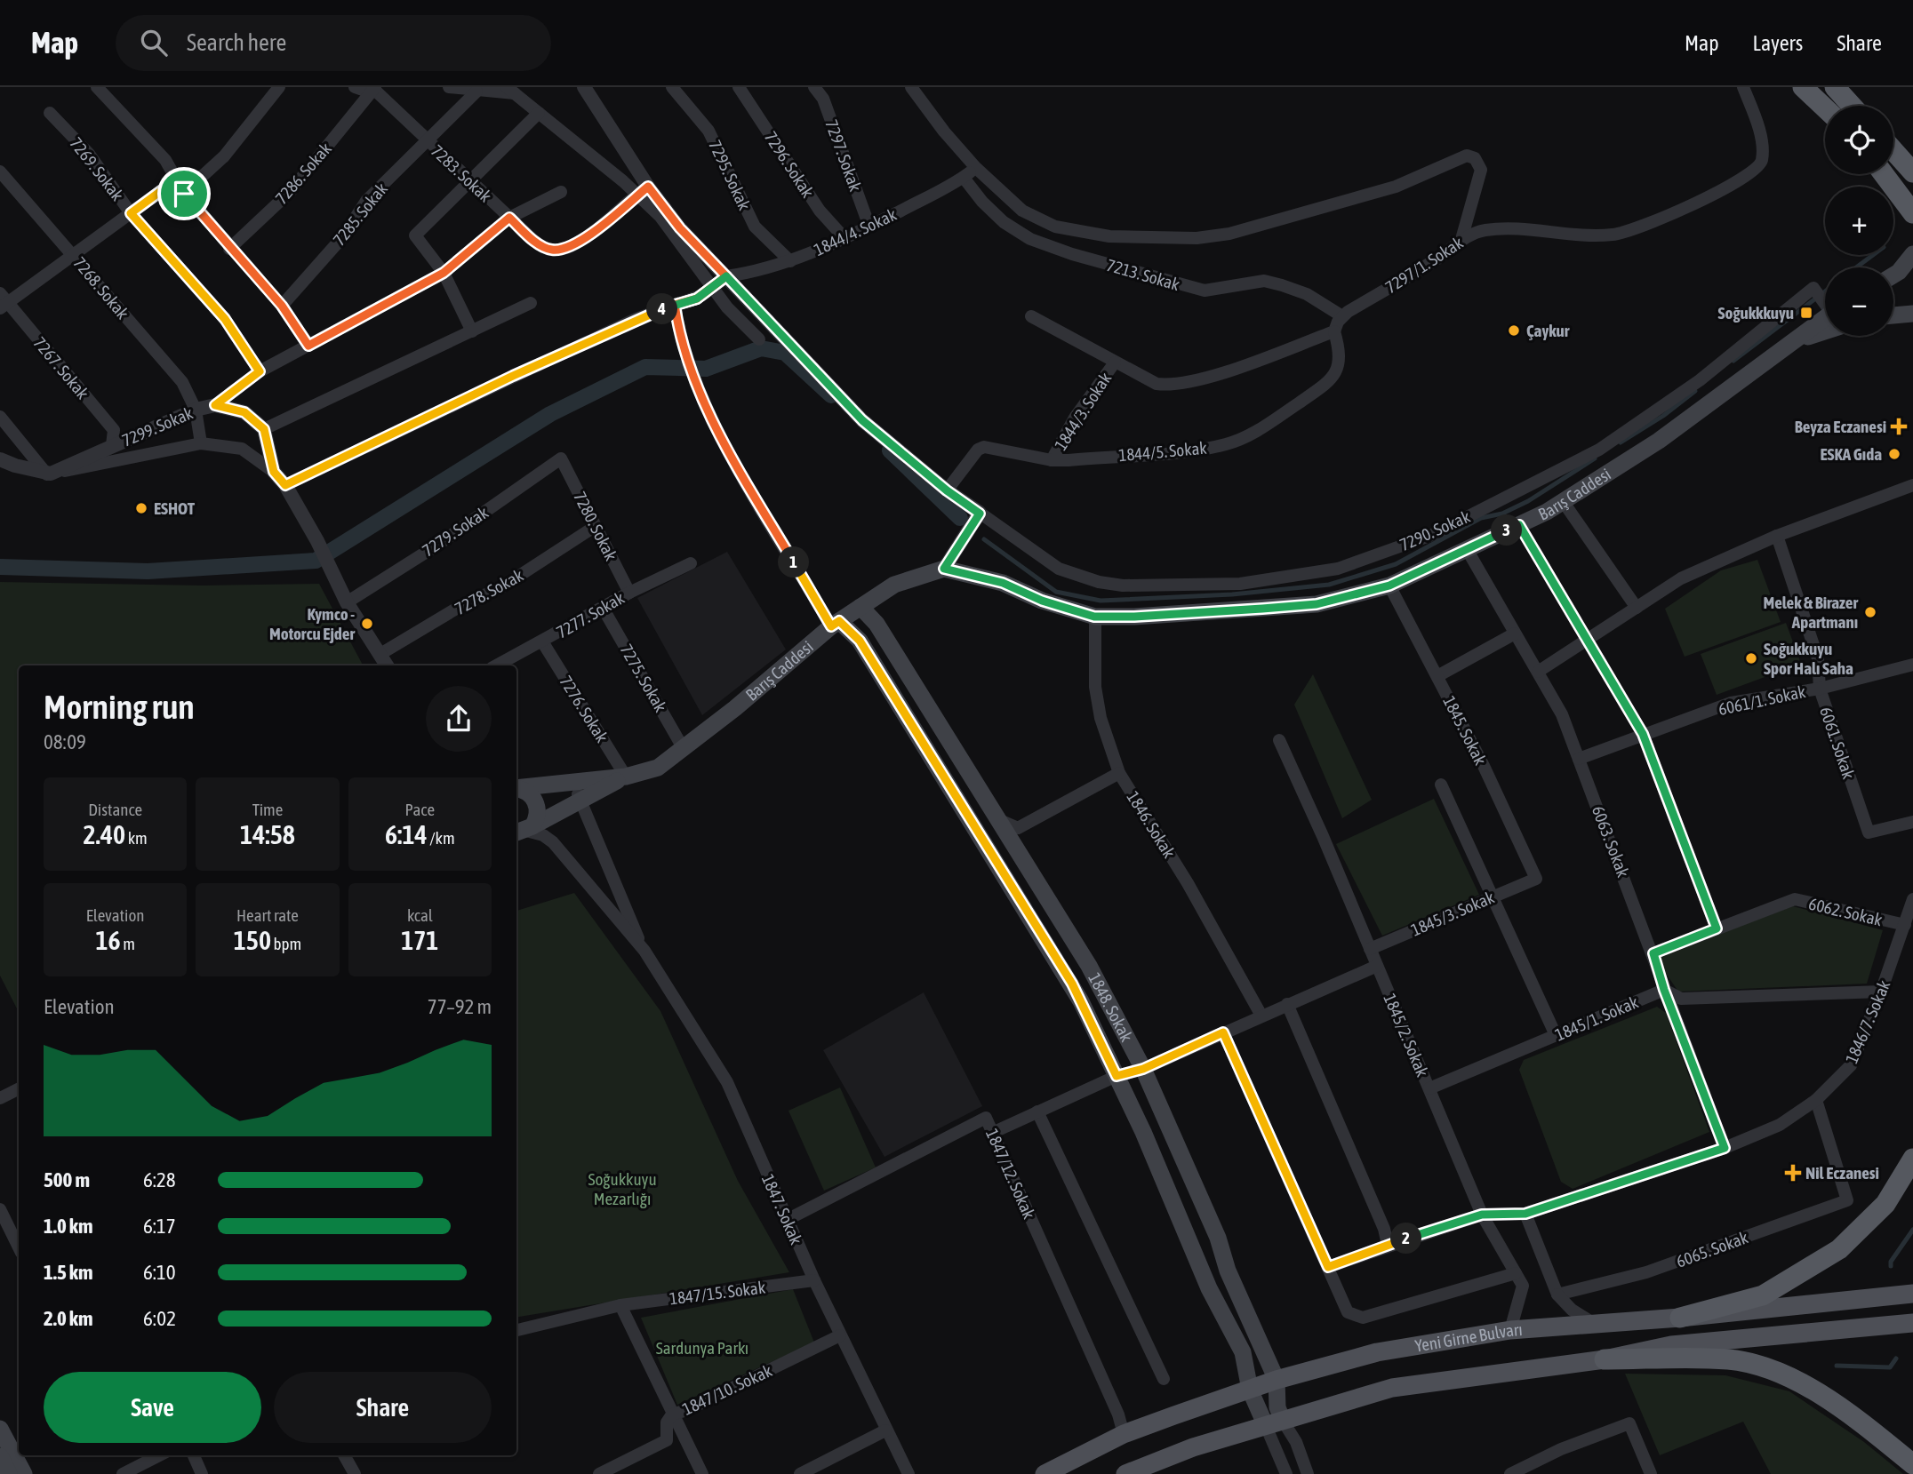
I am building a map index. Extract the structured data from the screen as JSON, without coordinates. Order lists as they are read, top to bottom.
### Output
{
  "streets": {
    "main road": ["Barış Caddesi", "1848. Sokak", "Yeni Girne Bulvarı"],
    "street": [
      "7297. Sokak",
      "7296. Sokak",
      "7269. Sokak",
      "7286. Sokak",
      "7283. Sokak",
      "7295. Sokak",
      "7285. Sokak",
      "1844/4. Sokak",
      "7297/1. Sokak",
      "7213. Sokak",
      "7268. Sokak",
      "7267. Sokak",
      "1844/3. Sokak",
      "7299. Sokak",
      "1844/5. Sokak",
      "7280. Sokak",
      "7290. Sokak",
      "7279. Sokak",
      "7278. Sokak",
      "7277. Sokak",
      "7275. Sokak",
      "6061/1. Sokak",
      "7276. Sokak",
      "1845. Sokak",
      "6061. Sokak",
      "1846. Sokak",
      "6063. Sokak",
      "6062. Sokak",
      "1845/3. Sokak",
      "1845/1. Sokak",
      "1846/7. Sokak",
      "1845/2. Sokak",
      "1847/12. Sokak",
      "1847. Sokak",
      "6065. Sokak",
      "1847/15. Sokak",
      "1847/10. Sokak"
    ]
  },
  "crossings": [
    ["7297. Sokak", "1844/4. Sokak"],
    ["7296. Sokak", "1844/4. Sokak"],
    ["7269. Sokak", "7299. Sokak"],
    ["7286. Sokak", "7283. Sokak"],
    ["7283. Sokak", "7285. Sokak"],
    ["7283. Sokak", "7299. Sokak"],
    ["7283. Sokak", "7290. Sokak"],
    ["7295. Sokak", "1844/4. Sokak"],
    ["1844/4. Sokak", "7213. Sokak"],
    ["1844/4. Sokak", "7290. Sokak"],
    ["7297/1. Sokak", "7213. Sokak"],
    ["7297/1. Sokak", "1844/5. Sokak"],
    ["7268. Sokak", "7299. Sokak"],
    ["7267. Sokak", "7299. Sokak"],
    ["1844/3. Sokak", "1844/5. Sokak"],
    ["1844/5. Sokak", "7290. Sokak"],
    ["Barış Caddesi", "7275. Sokak"],
    ["Barış Caddesi", "7276. Sokak"],
    ["Barış Caddesi", "1845. Sokak"],
    ["Barış Caddesi", "1846. Sokak"],
    ["Barış Caddesi", "6063. Sokak"],
    ["Barış Caddesi", "1848. Sokak"],
    ["7280. Sokak", "7279. Sokak"],
    ["7280. Sokak", "7278. Sokak"],
    ["7280. Sokak", "7277. Sokak"],
    ["7277. Sokak", "7275. Sokak"],
    ["7277. Sokak", "7276. Sokak"],
    ["6061/1. Sokak", "6061. Sokak"],
    ["6061/1. Sokak", "6063. Sokak"],
    ["1845. Sokak", "1845/3. Sokak"],
    ["6063. Sokak", "6062. Sokak"],
    ["6063. Sokak", "1845/1. Sokak"],
    ["6063. Sokak", "1846/7. Sokak"],
    ["6062. Sokak", "1846/7. Sokak"],
    ["1845/3. Sokak", "1845/2. Sokak"],
    ["1848. Sokak", "Yeni Girne Bulvarı"],
    ["1845/1. Sokak", "1845/2. Sokak"],
    ["1846/7. Sokak", "1845/2. Sokak"],
    ["1846/7. Sokak", "6065. Sokak"],
    ["1845/2. Sokak", "Yeni Girne Bulvarı"],
    ["1847/12. Sokak", "1847. Sokak"],
    ["1847/12. Sokak", "Yeni Girne Bulvarı"],
    ["1847. Sokak", "1847/15. Sokak"],
    ["1847. Sokak", "1847/10. Sokak"]
  ],
  "parks": ["Soğukkuyu Mezarlığı", "Sardunya Parkı"],
  "places": {
    "transit": ["Soğukkkuyu"],
    "other": [
      "Çaykur",
      "ESKA Gıda",
      "ESHOT",
      "Melek & Birazer Apartmanı",
      "Kymco - Motorcu Ejder",
      "Soğukkuyu Spor Halı Saha"
    ],
    "health": ["Beyza Eczanesi", "Nil Eczanesi"]
  },
  "page": {
    "header": "Map",
    "search": "Search here",
    "nav": ["Map", "Layers", "Share"],
    "map_buttons": ["+", "−"],
    "pins": [
      "4",
      "3",
      "1",
      "2"
    ],
    "heading": ["Morning run", "08:09"],
    "stats": [
      ["Distance", "2.40 km"],
      ["Time", "14:58"],
      ["Pace", "6:14 /km"],
      ["Elevation", "16 m"],
      ["Heart rate", "150 bpm"],
      ["kcal", "171"]
    ],
    "chart": ["Elevation", "77–92 m"],
    "list": [
      {
        "name": "500 m",
        "note": "6:28"
      },
      {
        "name": "1.0 km",
        "note": "6:17"
      },
      {
        "name": "1.5 km",
        "note": "6:10"
      },
      {
        "name": "2.0 km",
        "note": "6:02"
      }
    ],
    "buttons": ["Save", "Share"]
  }
}
